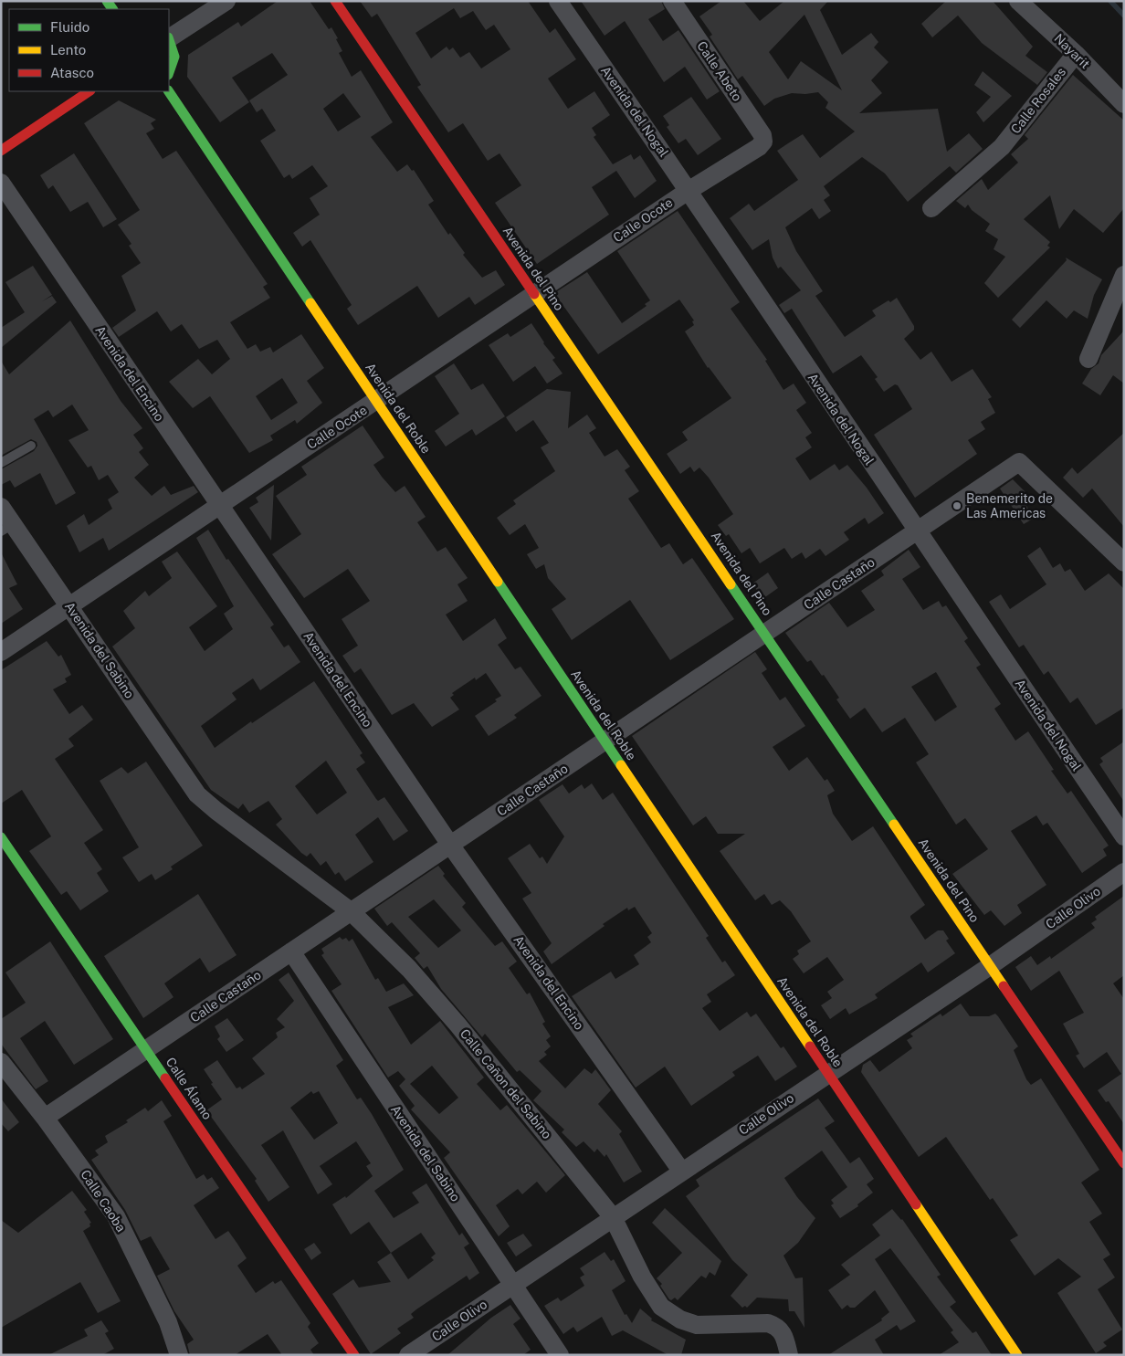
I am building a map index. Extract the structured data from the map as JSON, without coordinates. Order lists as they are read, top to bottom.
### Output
{
  "streets": {
    "street": [
      "Nayarit",
      "Calle Abeto",
      "Calle Rosales",
      "Avenida del Nogal",
      "Calle Ocote",
      "Avenida del Pino",
      "Avenida del Encino",
      "Avenida del Roble",
      "Calle Castaño",
      "Avenida del Sabino",
      "Calle Olivo",
      "Calle Cañon del Sabino",
      "Calle Álamo",
      "Calle Caoba"
    ]
  },
  "crossings": [
    ["Nayarit", "Calle Rosales"],
    ["Calle Abeto", "Calle Ocote"],
    ["Avenida del Nogal", "Calle Ocote"],
    ["Avenida del Nogal", "Calle Castaño"],
    ["Calle Ocote", "Avenida del Pino"],
    ["Calle Ocote", "Avenida del Encino"],
    ["Calle Ocote", "Avenida del Roble"],
    ["Calle Ocote", "Avenida del Sabino"],
    ["Avenida del Pino", "Calle Castaño"],
    ["Avenida del Pino", "Calle Olivo"],
    ["Avenida del Encino", "Calle Castaño"],
    ["Avenida del Encino", "Calle Olivo"],
    ["Avenida del Roble", "Calle Castaño"],
    ["Avenida del Roble", "Calle Olivo"],
    ["Calle Castaño", "Avenida del Sabino"],
    ["Calle Castaño", "Calle Cañon del Sabino"],
    ["Calle Castaño", "Calle Álamo"],
    ["Calle Castaño", "Calle Caoba"],
    ["Avenida del Sabino", "Calle Olivo"],
    ["Avenida del Sabino", "Calle Cañon del Sabino"],
    ["Calle Olivo", "Calle Cañon del Sabino"]
  ],
  "places": ["Benemerito de Las Americas"],
  "legend": ["Fluido", "Lento", "Atasco"]
}
